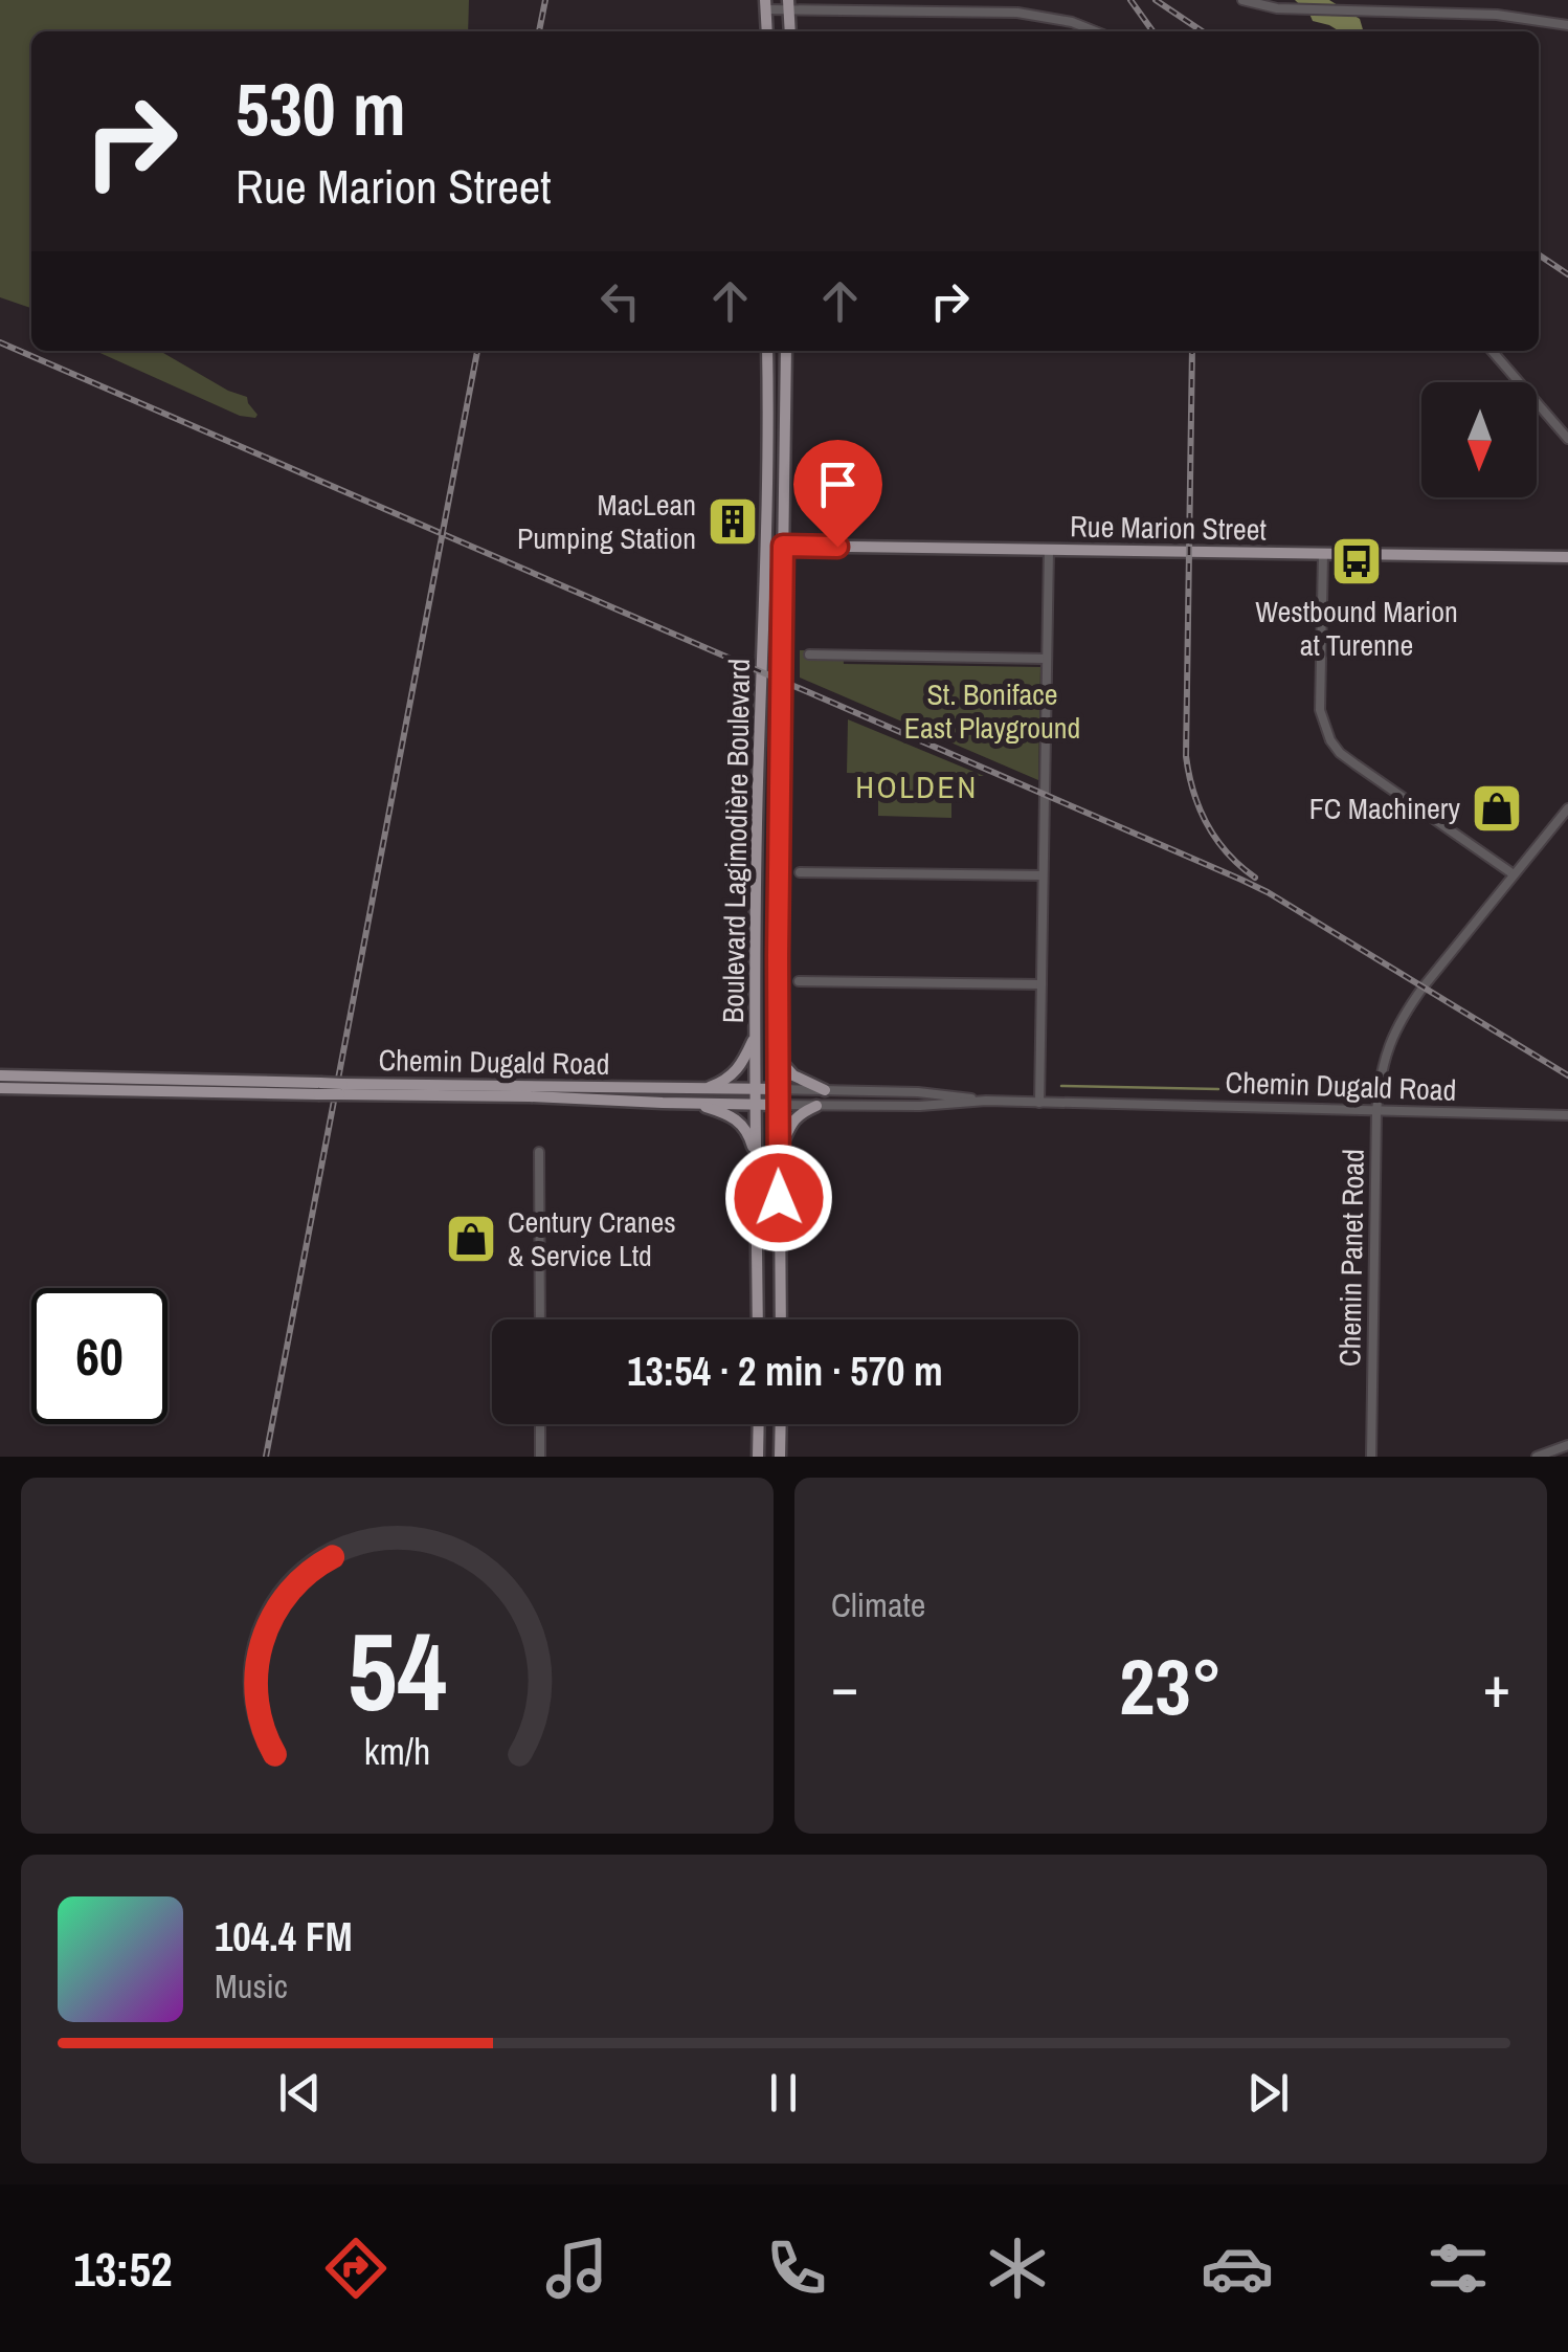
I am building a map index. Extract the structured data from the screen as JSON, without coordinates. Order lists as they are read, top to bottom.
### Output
{
  "streets": {
    "main road": ["Rue Marion Street", "Boulevard Lagimodière Boulevard", "Chemin Dugald Road"],
    "street": ["Chemin Panet Road"]
  },
  "crossings": [
    ["Rue Marion Street", "Boulevard Lagimodière Boulevard"],
    ["Boulevard Lagimodière Boulevard", "Chemin Dugald Road"],
    ["Chemin Dugald Road", "Chemin Panet Road"]
  ],
  "districts": ["HOLDEN"],
  "parks": ["St. Boniface East Playground"],
  "places": {
    "building": ["MacLean Pumping Station"],
    "bus stop": ["Westbound Marion at Turenne"],
    "shop": ["FC Machinery", "Century Cranes & Service Ltd"]
  },
  "north": "bottom",
  "page": {
    "turn": ["530 m", "Rue Marion Street"],
    "limit": "60",
    "trip": "13:54 · 2 min · 570 m",
    "tile": "Climate",
    "heat": ["−", "23°", "+"],
    "song": ["104.4 FM", "Music"],
    "tabs": "13:52",
    "gauge": ["54", "km/h"]
  }
}
